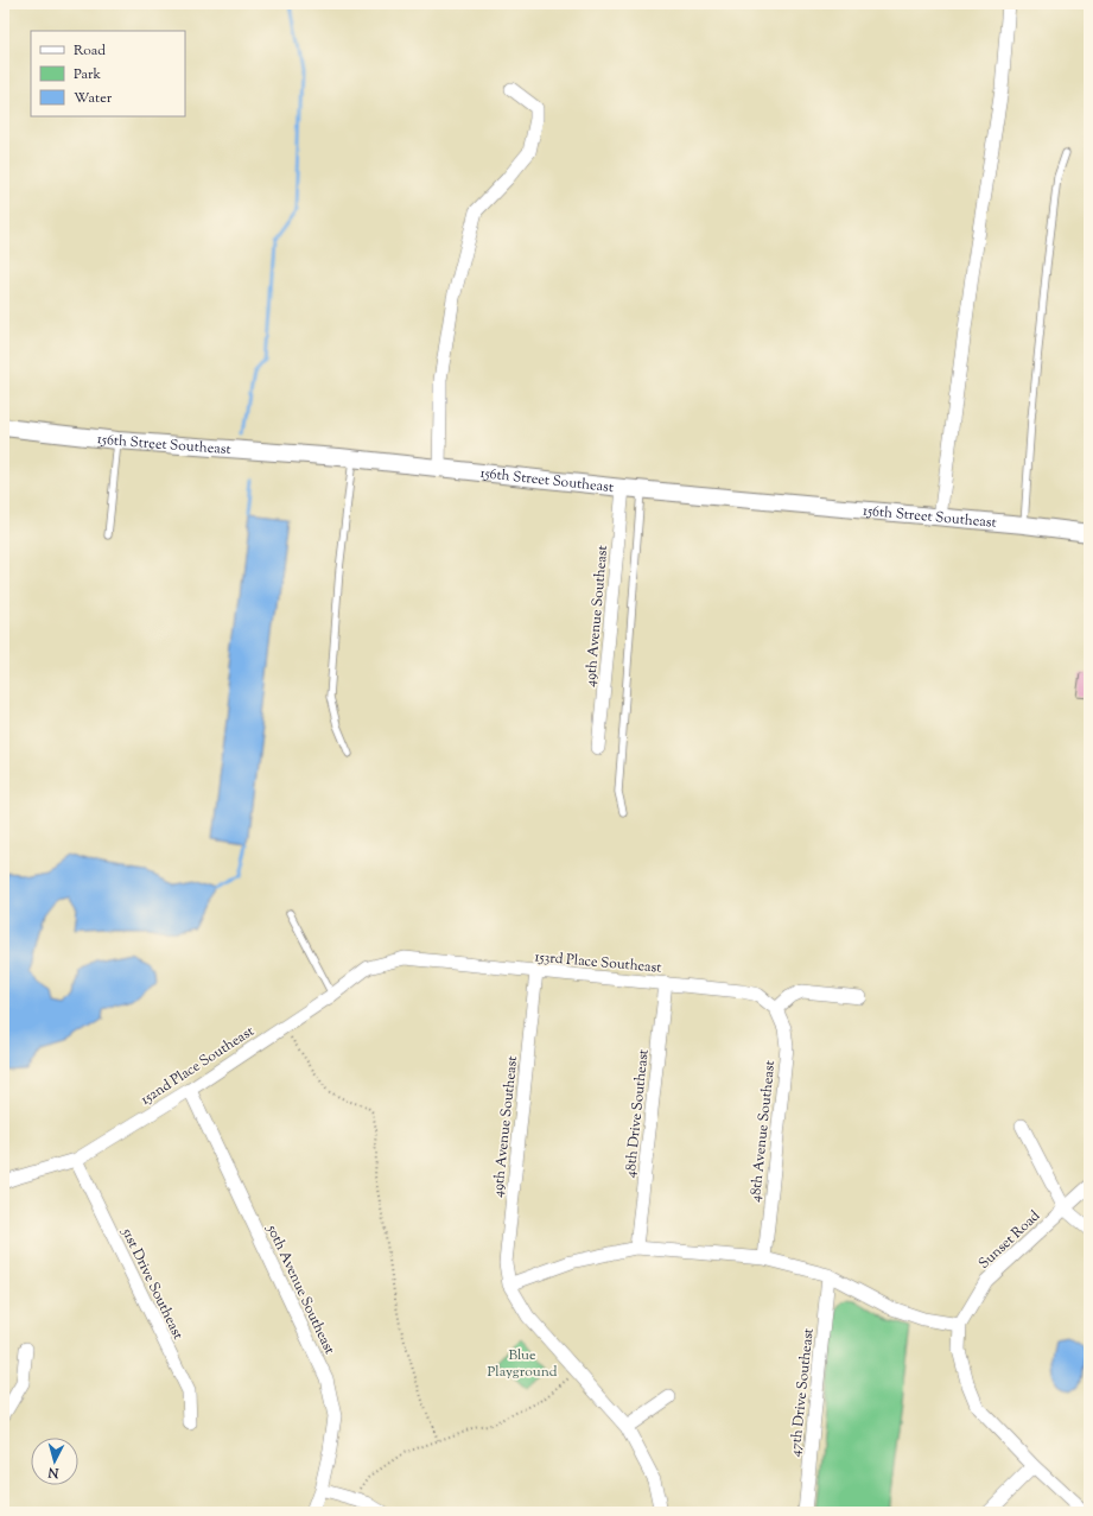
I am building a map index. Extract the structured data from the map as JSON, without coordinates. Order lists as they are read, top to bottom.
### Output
{
  "streets": {
    "street": [
      "156th Street Southeast",
      "49th Avenue Southeast",
      "153rd Place Southeast",
      "152nd Place Southeast",
      "48th Drive Southeast",
      "48th Avenue Southeast",
      "Sunset Road",
      "51st Drive Southeast",
      "50th Avenue Southeast",
      "47th Drive Southeast"
    ]
  },
  "crossings": [
    ["156th Street Southeast", "49th Avenue Southeast"],
    ["49th Avenue Southeast", "153rd Place Southeast"],
    ["153rd Place Southeast", "152nd Place Southeast"],
    ["153rd Place Southeast", "48th Drive Southeast"],
    ["153rd Place Southeast", "48th Avenue Southeast"],
    ["152nd Place Southeast", "51st Drive Southeast"],
    ["152nd Place Southeast", "50th Avenue Southeast"]
  ],
  "parks": ["Blue Playground"],
  "legend": ["Road", "Park", "Water"],
  "north": "bottom"
}
